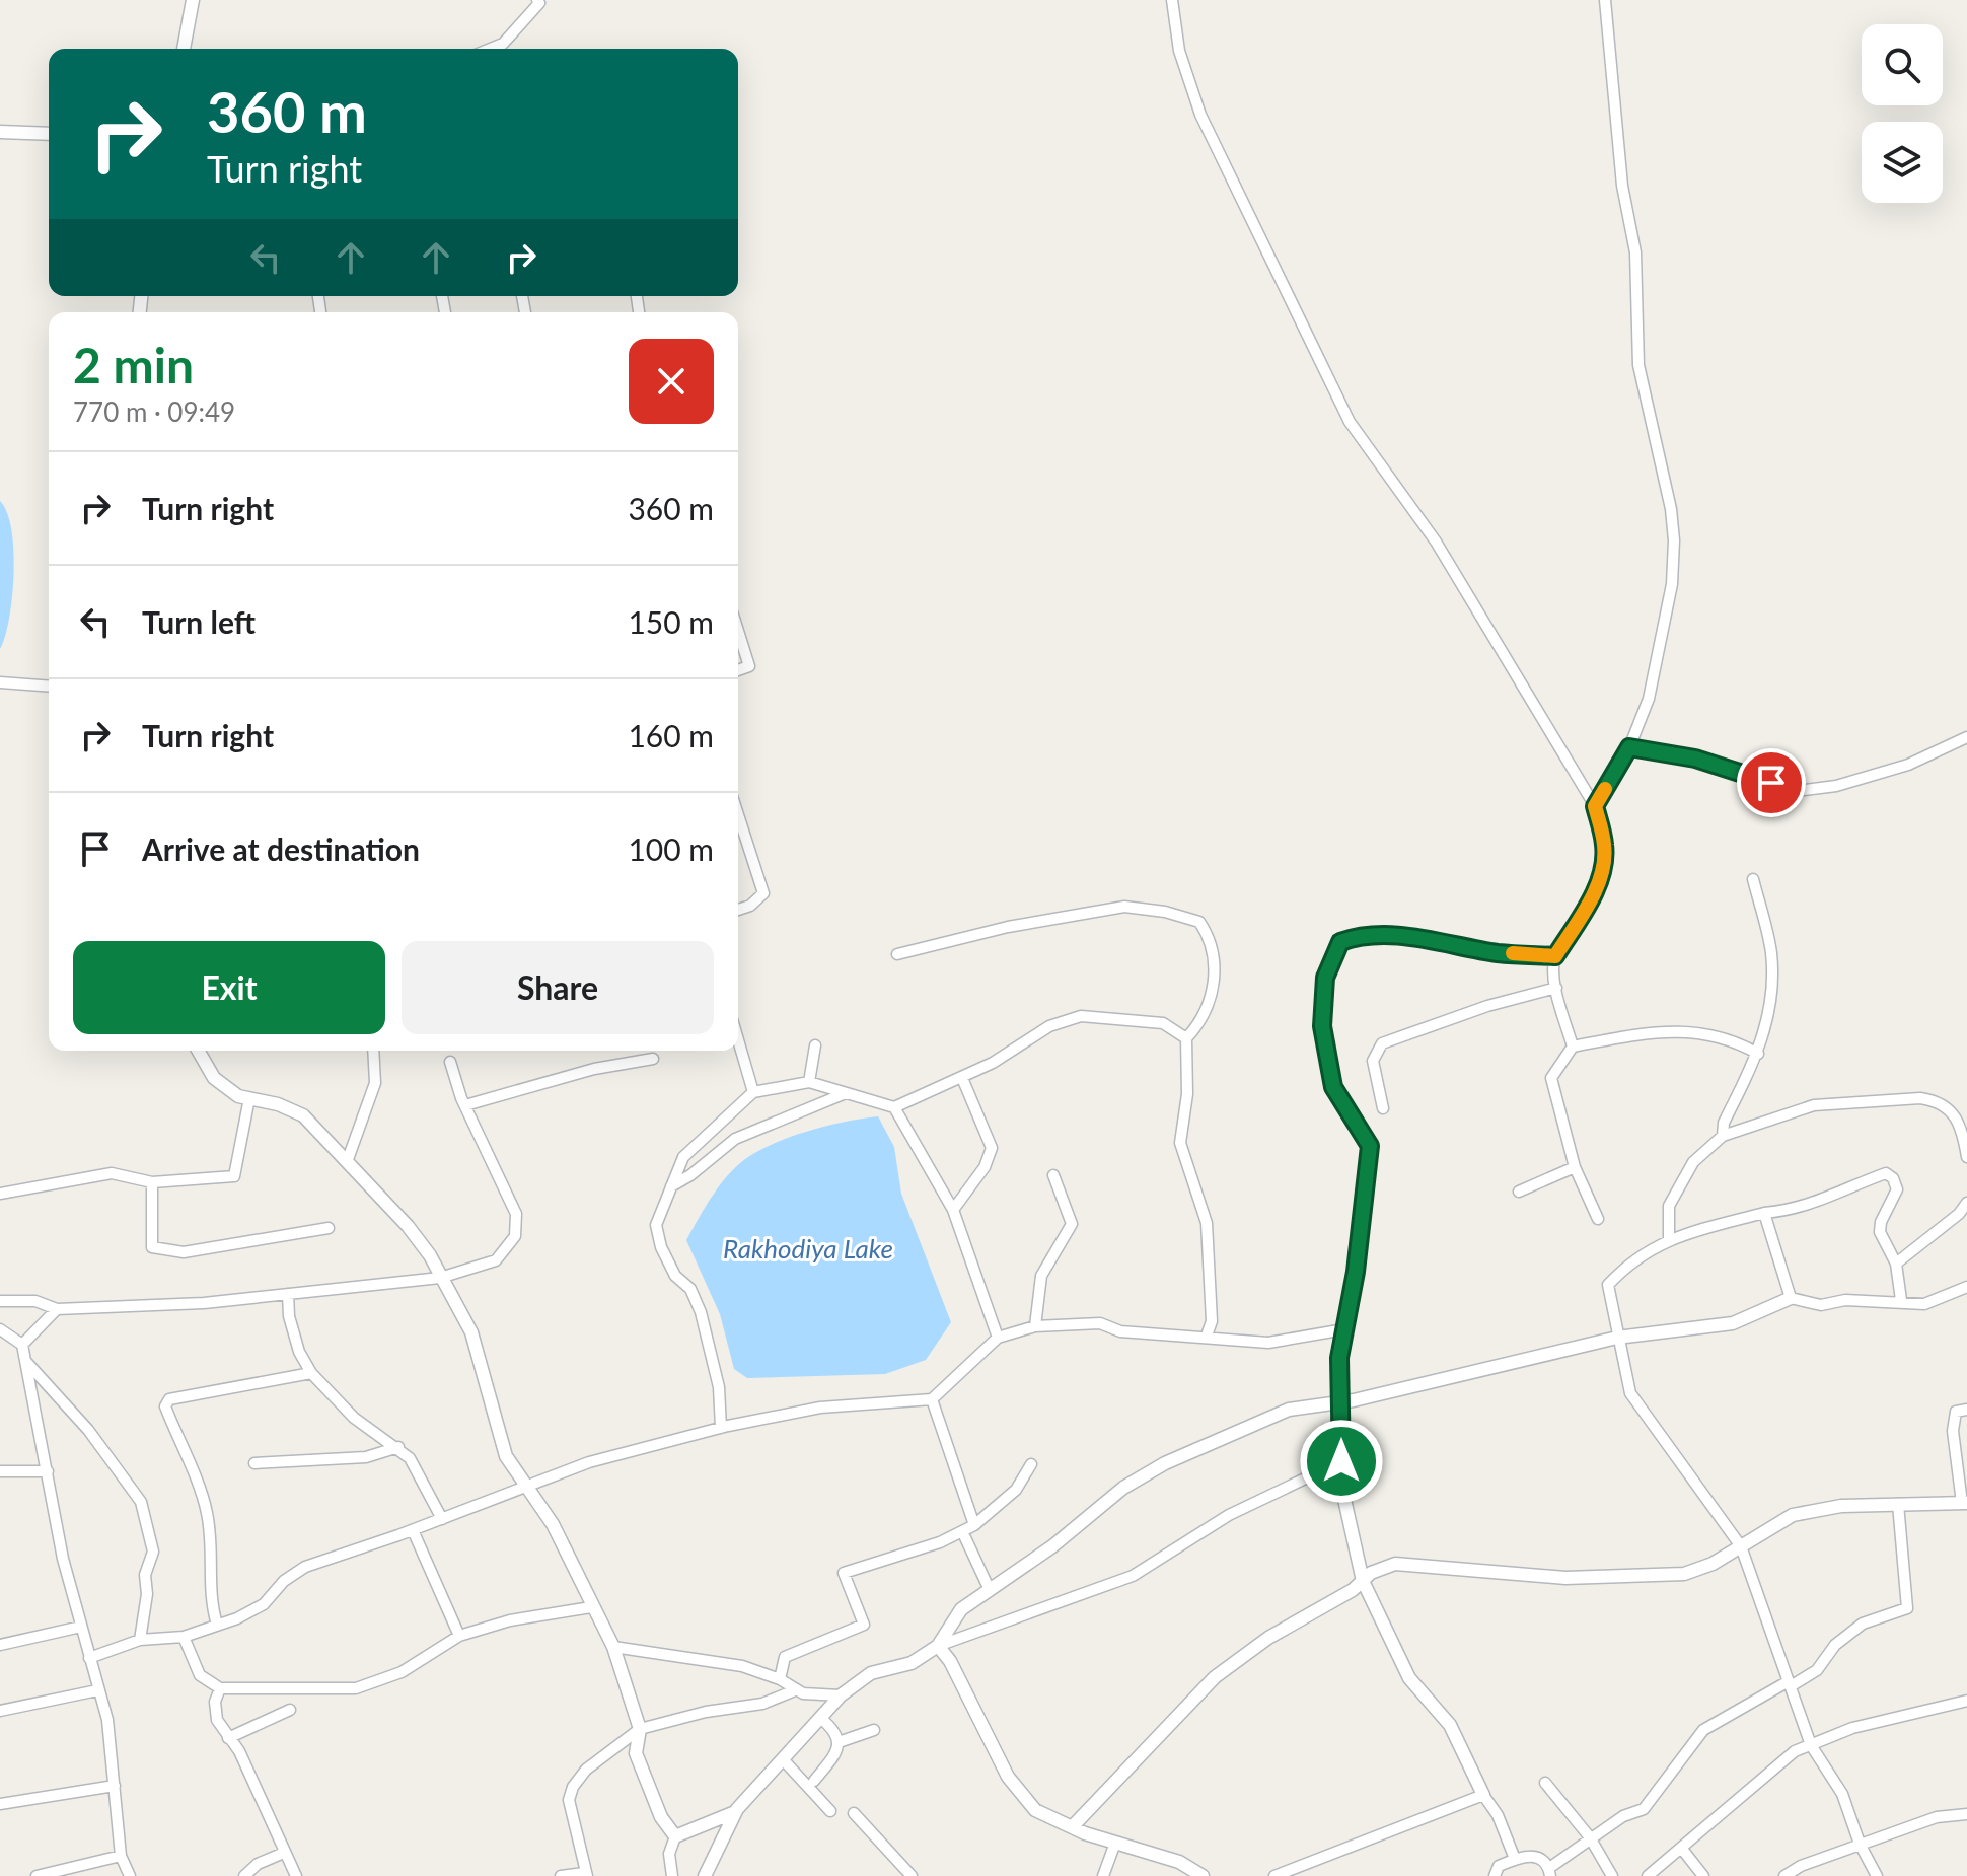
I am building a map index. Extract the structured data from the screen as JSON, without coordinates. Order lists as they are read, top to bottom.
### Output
{
  "water": ["Rakhodiya Lake"],
  "page": {
    "turn": ["360 m", "Turn right"],
    "heading": ["2 min", "770 m · 09:49"],
    "list": [
      {
        "name": "Turn right",
        "value": "360 m"
      },
      {
        "name": "Turn left",
        "value": "150 m"
      },
      {
        "name": "Turn right",
        "value": "160 m"
      },
      {
        "name": "Arrive at destination",
        "value": "100 m"
      }
    ],
    "buttons": ["Exit", "Share"]
  }
}
